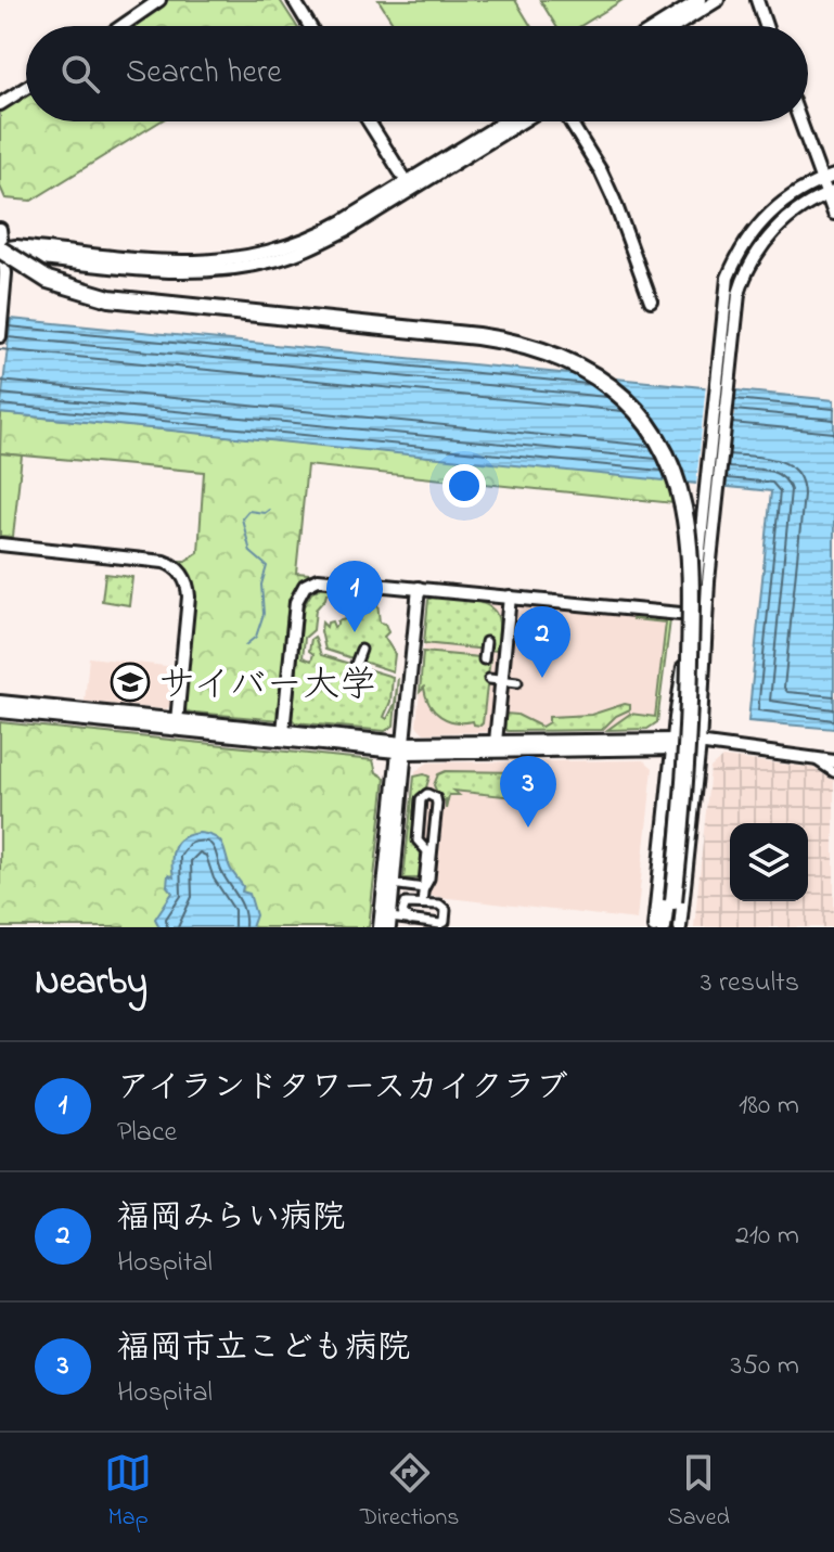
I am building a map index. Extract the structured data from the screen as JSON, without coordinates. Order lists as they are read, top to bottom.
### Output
{
  "places": {
    "school or university": ["サイバー大学"]
  },
  "page": {
    "search": "Search here",
    "pins": ["1", "2", "3"],
    "heading": ["Nearby", "3 results"],
    "list": [
      {
        "mark": "1",
        "name": "アイランドタワースカイクラブ",
        "note": "Place",
        "value": "180 m"
      },
      {
        "mark": "2",
        "name": "福岡みらい病院",
        "note": "Hospital",
        "value": "210 m"
      },
      {
        "mark": "3",
        "name": "福岡市立こども病院",
        "note": "Hospital",
        "value": "350 m"
      }
    ],
    "nav": ["Map", "Directions", "Saved"]
  }
}
